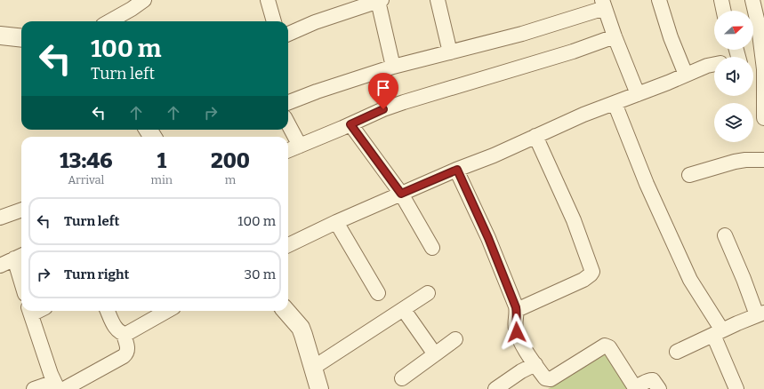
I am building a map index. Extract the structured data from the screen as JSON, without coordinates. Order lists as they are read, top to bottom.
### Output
{
  "north": "right",
  "page": {
    "turn": ["100 m", "Turn left"],
    "eta": [
      "13:46",
      "Arrival",
      "1",
      "min",
      "200",
      "m"
    ],
    "list": [
      {
        "name": "Turn left",
        "value": "100 m"
      },
      {
        "name": "Turn right",
        "value": "30 m"
      }
    ]
  }
}
